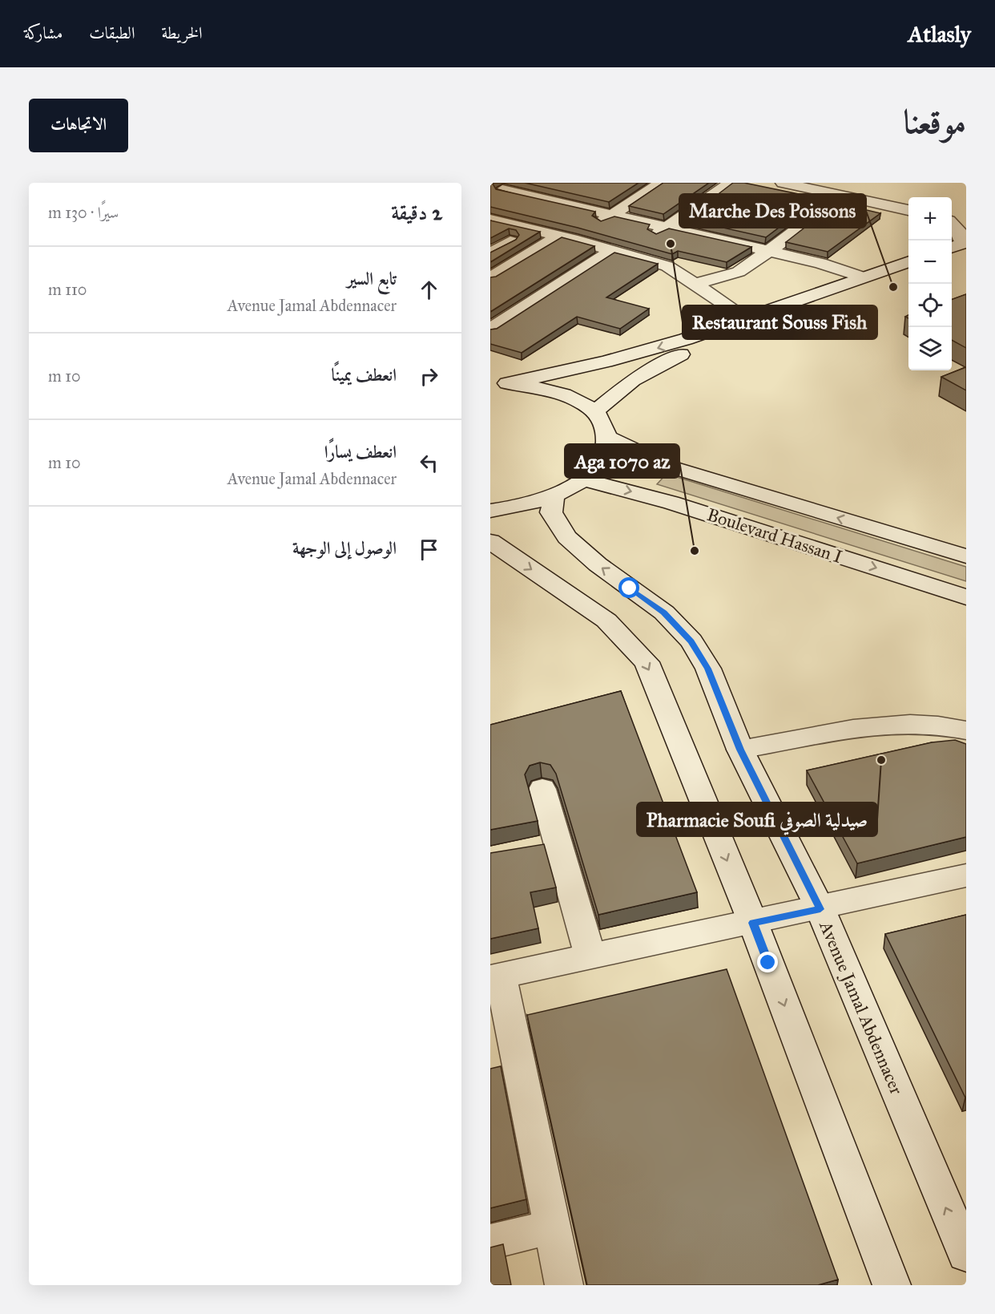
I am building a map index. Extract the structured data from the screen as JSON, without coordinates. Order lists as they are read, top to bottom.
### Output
{
  "streets": {
    "street": ["Boulevard Hassan I", "Avenue Jamal Abdennacer"]
  },
  "places": [
    "Restaurant Souss Fish",
    "Marche Des Poissons",
    "Aga 1070 az",
    "Pharmacie Soufi صيدلية الصوفي"
  ],
  "page": {
    "header": "Atlasly",
    "nav": ["الخريطة", "الطبقات", "مشاركة"],
    "title": "موقعنا",
    "buttons": "الاتجاهات",
    "heading": ["2 دقيقة", "سيرًا · 130 m"],
    "map_buttons": ["+", "−"],
    "list": [
      ["تابع السير", "Avenue Jamal Abdennacer", "110 m"],
      ["انعطف يمينًا", "10 m"],
      ["انعطف يسارًا", "Avenue Jamal Abdennacer", "10 m"],
      "الوصول إلى الوجهة"
    ]
  }
}
